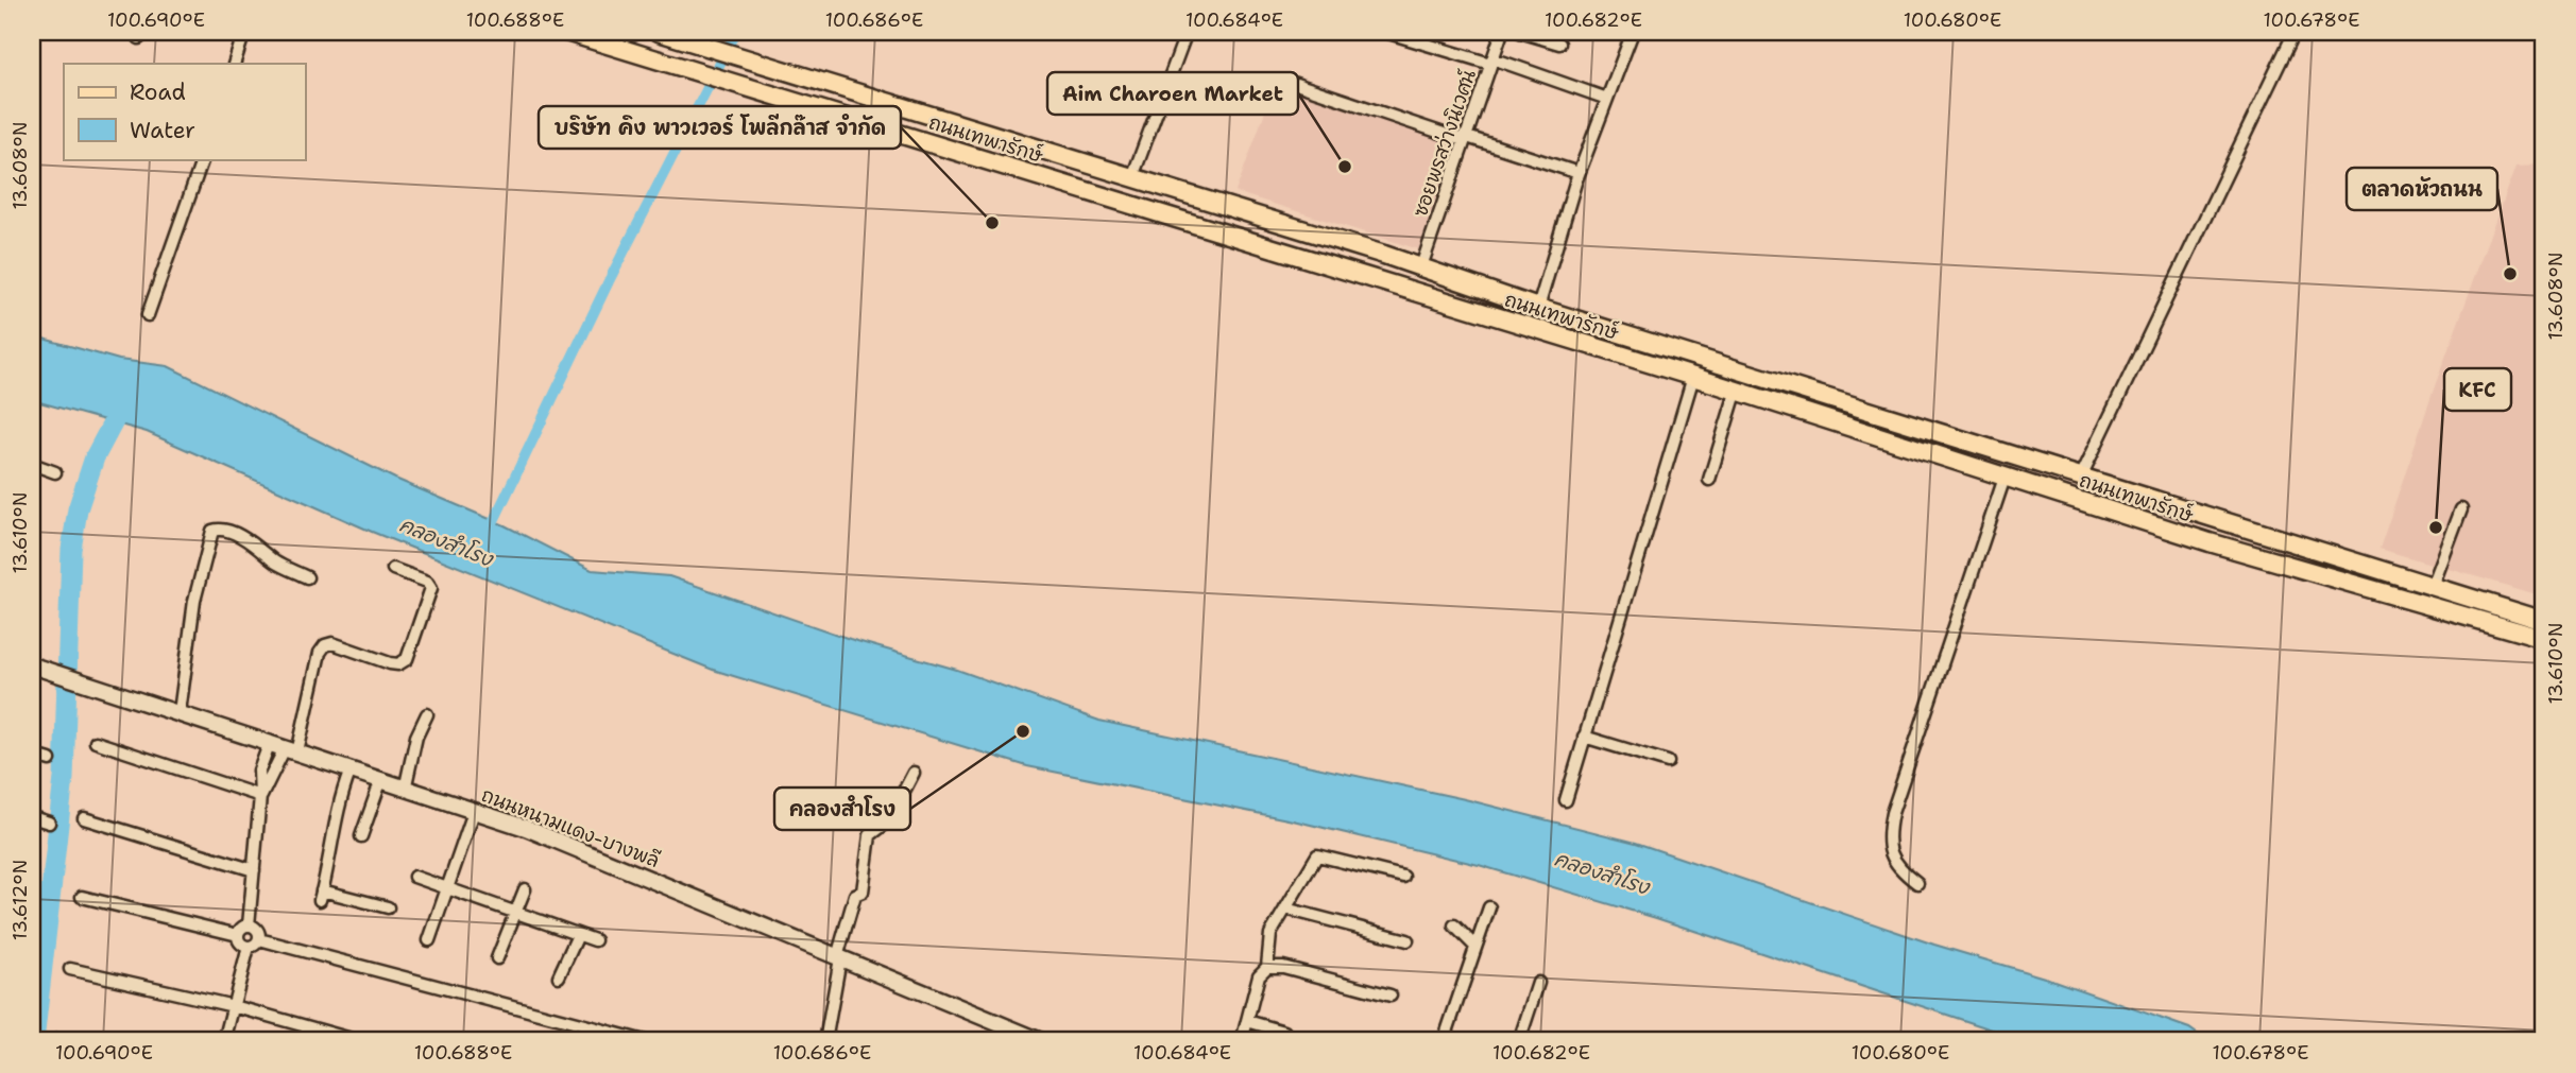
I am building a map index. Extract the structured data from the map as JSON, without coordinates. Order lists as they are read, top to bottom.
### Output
{
  "streets": {
    "main road": ["ถนนเทพารักษ์", "ถนนหนามแดง-บางพลี"],
    "street": ["ซอยพรสว่างนิเวศน์"]
  },
  "crossings": [
    ["ถนนเทพารักษ์", "ซอยพรสว่างนิเวศน์"]
  ],
  "water": ["คลองสำโรง"],
  "places": [
    "Aim Charoen Market",
    "บริษัท คิง พาวเวอร์ โพลีกล๊าส จำกัด",
    "ตลาดหัวถนน",
    "KFC",
    "คลองสำโรง"
  ],
  "legend": ["Road", "Water"],
  "coordinates": [
    "100.690°E",
    "100.688°E",
    "100.686°E",
    "100.684°E",
    "100.682°E",
    "100.680°E",
    "100.678°E",
    "13.608°N",
    "13.610°N",
    "13.612°N"
  ]
}
